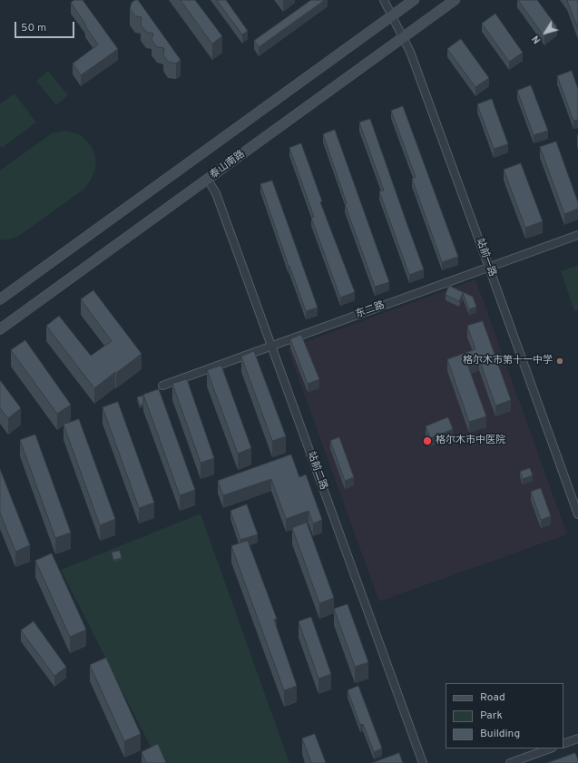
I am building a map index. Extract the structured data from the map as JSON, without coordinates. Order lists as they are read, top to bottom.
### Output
{
  "streets": {
    "street": [
      "泰山南路",
      "站前一路",
      "东二路",
      "站前二路"
    ]
  },
  "crossings": [
    ["泰山南路", "站前一路"],
    ["泰山南路", "站前二路"],
    ["站前一路", "东二路"],
    ["东二路", "站前二路"]
  ],
  "places": ["格尔木市第十一中学", "格尔木市中医院"],
  "legend": ["Road", "Park", "Building"],
  "scale_bar": "50 m",
  "north": "bottom left"
}
